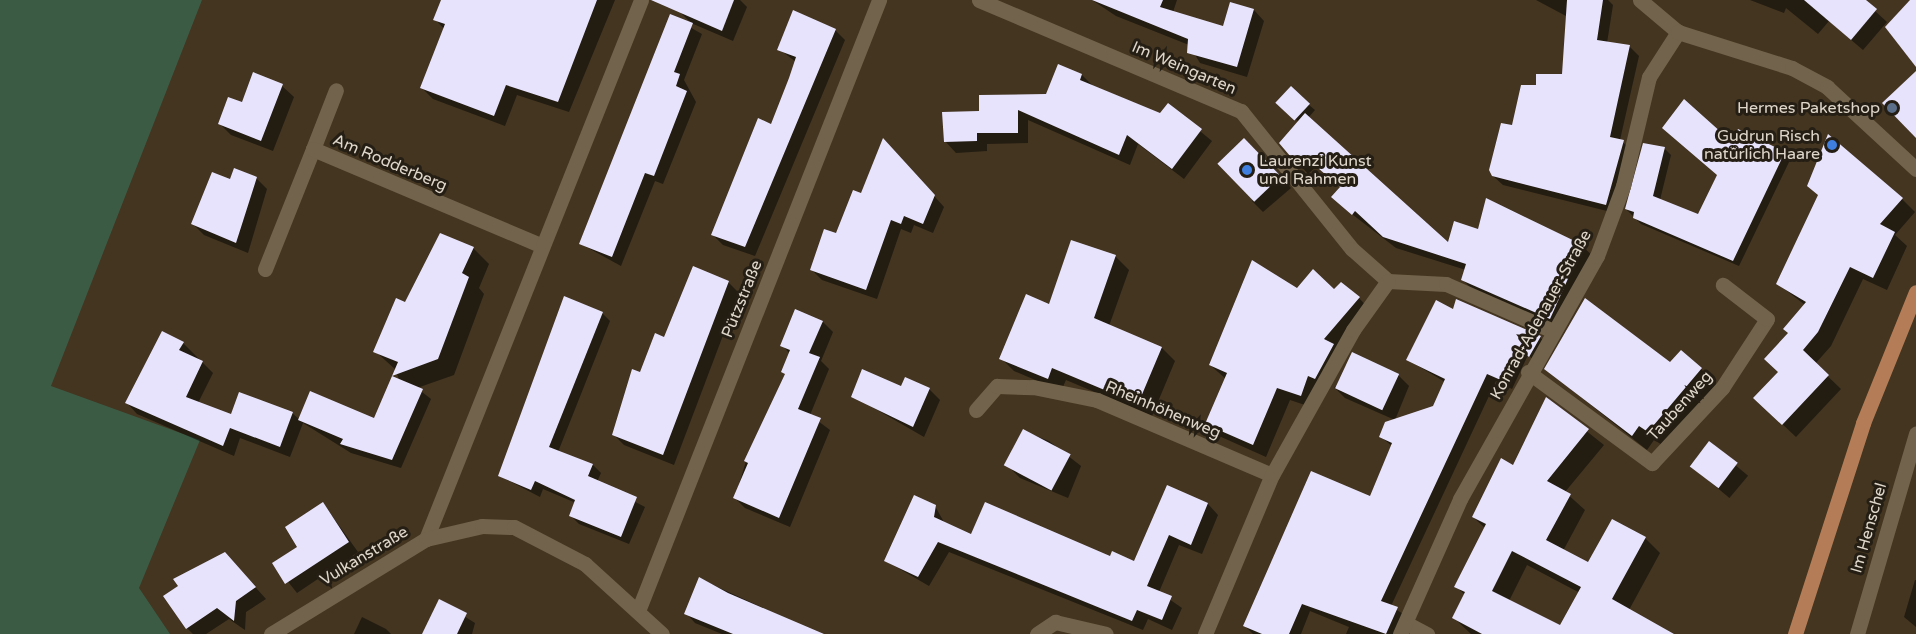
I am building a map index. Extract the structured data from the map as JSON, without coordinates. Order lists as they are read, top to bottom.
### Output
{
  "streets": {
    "street": [
      "Im Weingarten",
      "Am Rodderberg",
      "Pützstraße",
      "Konrad-Adenauer-Straße",
      "Taubenweg",
      "Rheinhöhenweg",
      "Im Henschel",
      "Vulkanstraße"
    ]
  },
  "crossings": [
    ["Pützstraße", "Vulkanstraße"],
    ["Konrad-Adenauer-Straße", "Taubenweg"]
  ],
  "places": ["Hermes Paketshop", "Gudrun Risch natürlich Haare", "Laurenzi Kunst und Rahmen"]
}
